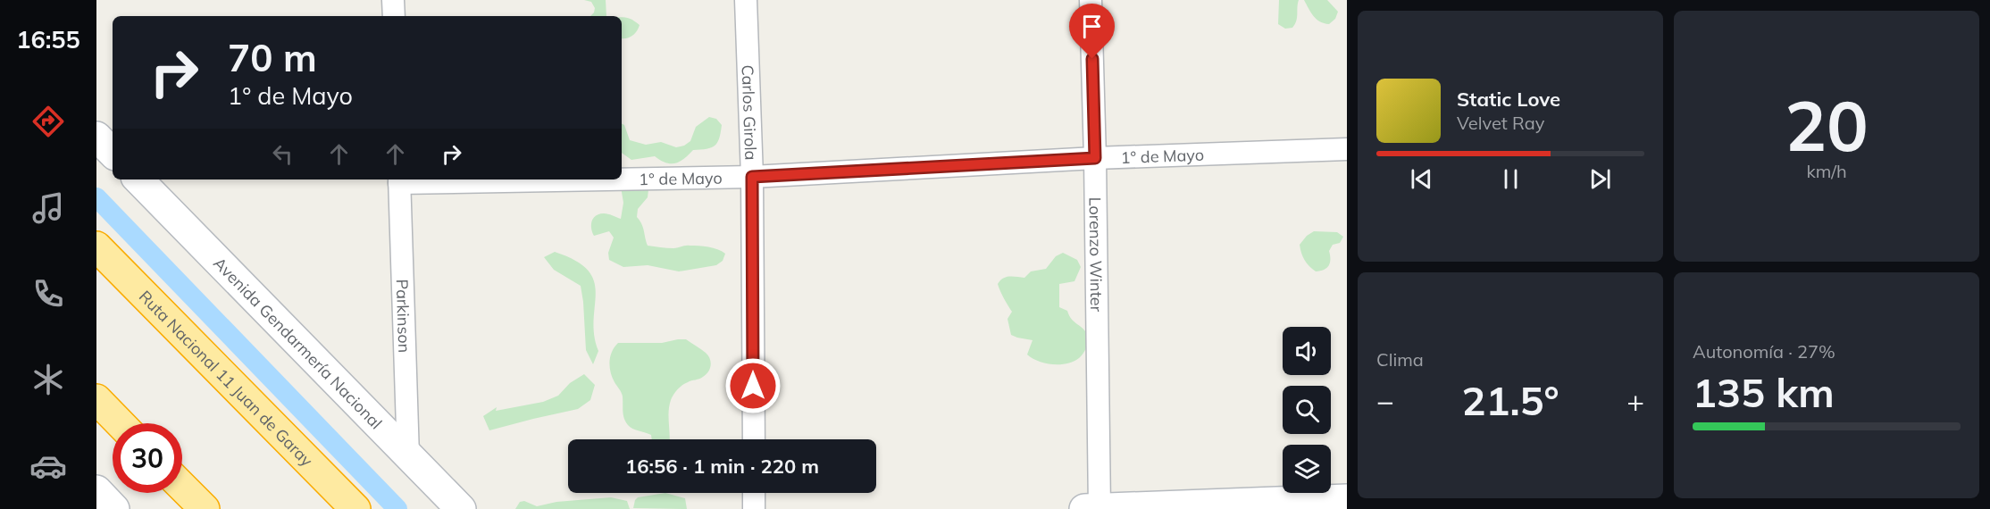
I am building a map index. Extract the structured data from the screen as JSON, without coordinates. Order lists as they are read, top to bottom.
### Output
{
  "streets": {
    "highway": ["Ruta Nacional 11 Juan de Garay"],
    "main road": ["Avenida Gendarmería Nacional"],
    "street": [
      "Carlos Girola",
      "1° de Mayo",
      "Lorenzo Winter",
      "Parkinson"
    ]
  },
  "crossings": [
    ["Carlos Girola", "1° de Mayo"],
    ["1° de Mayo", "Lorenzo Winter"],
    ["Parkinson", "Avenida Gendarmería Nacional"]
  ],
  "page": {
    "tabs": "16:55",
    "tile": [
      ["20", "km/h"],
      "Clima",
      ["Autonomía · 27%", "135 km"]
    ],
    "turn": ["70 m", "1° de Mayo"],
    "song": ["Static Love", "Velvet Ray"],
    "heat": ["−", "21.5°", "+"],
    "limit": "30",
    "trip": "16:56 · 1 min · 220 m"
  }
}
